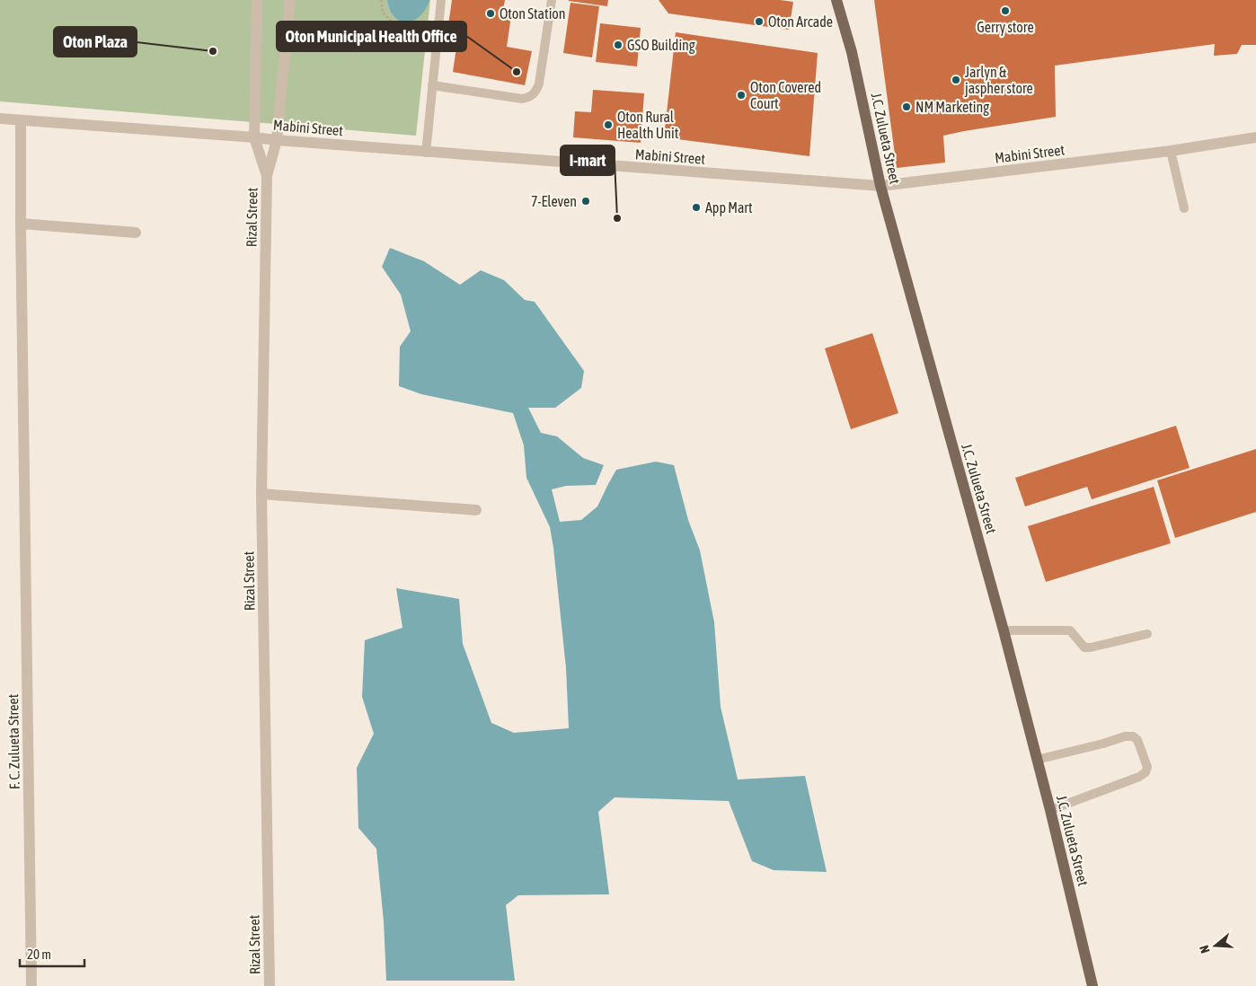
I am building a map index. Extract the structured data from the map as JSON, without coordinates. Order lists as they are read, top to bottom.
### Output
{
  "streets": {
    "main road": ["J.C. Zulueta Street"],
    "street": ["Mabini Street", "Rizal Street", "F. C. Zulueta Street"]
  },
  "crossings": [
    ["Mabini Street", "J.C. Zulueta Street"],
    ["Mabini Street", "Rizal Street"],
    ["Mabini Street", "F. C. Zulueta Street"]
  ],
  "places": [
    "Gerry store",
    "Oton Station",
    "Oton Arcade",
    "GSO Building",
    "Oton Plaza",
    "Oton Municipal Health Office",
    "Jarlyn & jaspher store",
    "Oton Covered Court",
    "NM Marketing",
    "Oton Rural Health Unit",
    "7-Eleven",
    "App Mart",
    "I-mart"
  ],
  "scale_bar": "20 m",
  "north": "left"
}
